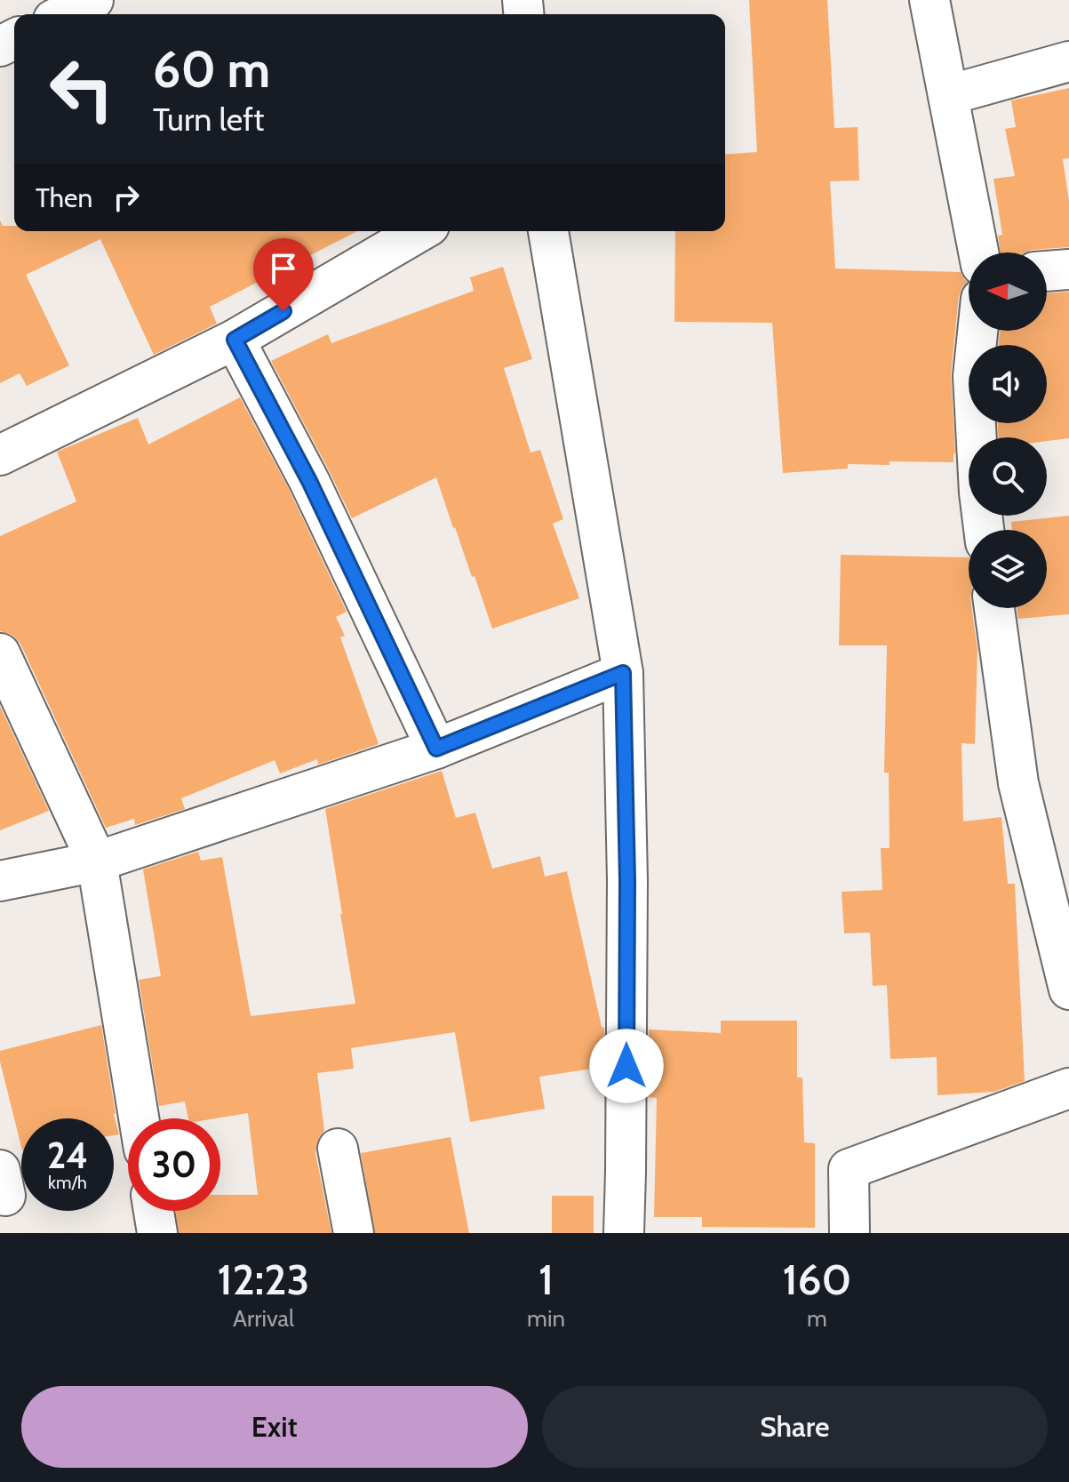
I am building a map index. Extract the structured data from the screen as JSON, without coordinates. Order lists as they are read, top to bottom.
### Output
{
  "north": "left",
  "page": {
    "turn": ["60 m", "Turn left"],
    "then": "Then",
    "speed": "24 km/h",
    "limit": "30",
    "eta": [
      "12:23",
      "Arrival",
      "1",
      "min",
      "160",
      "m"
    ],
    "buttons": ["Exit", "Share"]
  }
}
